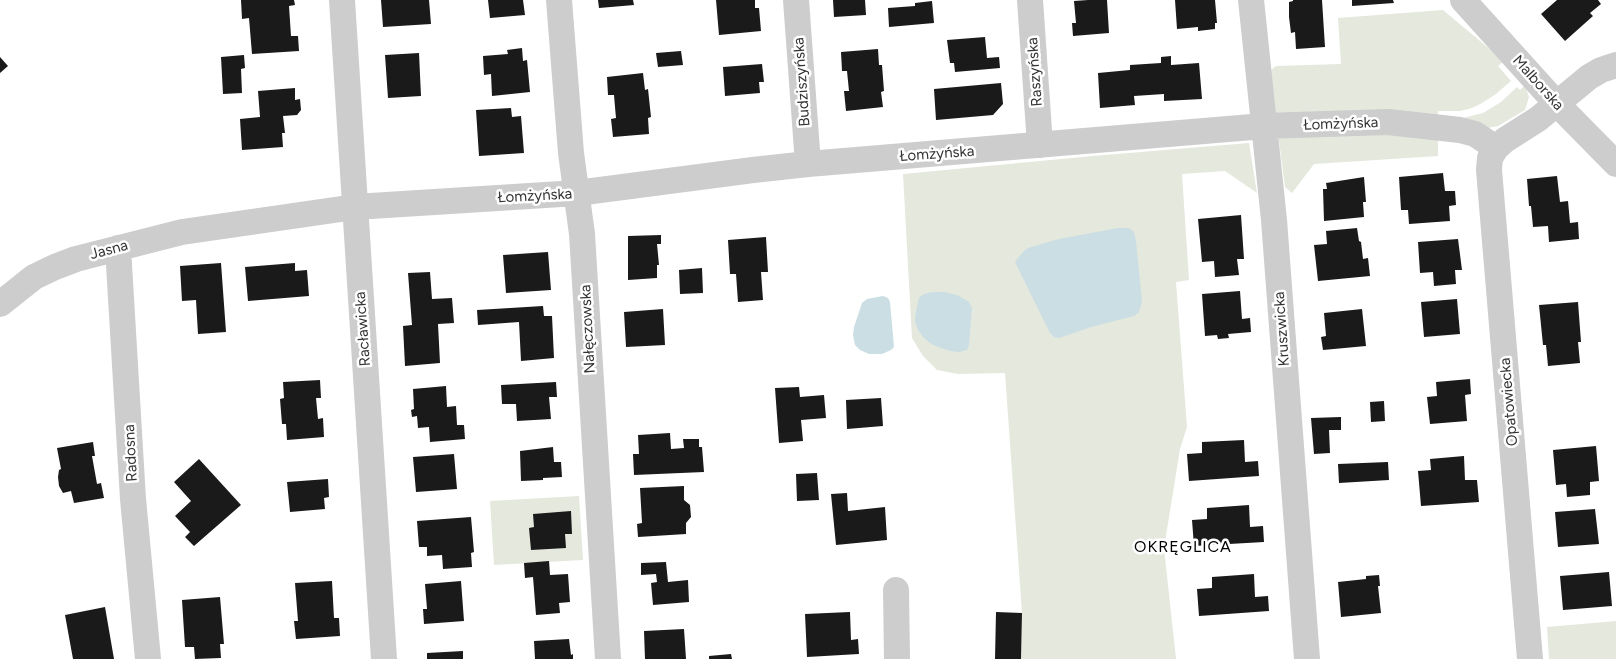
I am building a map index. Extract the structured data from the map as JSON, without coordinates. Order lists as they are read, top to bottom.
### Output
{
  "streets": {
    "street": [
      "Raszyńska",
      "Budziszyńska",
      "Malborska",
      "Łomżyńska",
      "Jasna",
      "Racławicka",
      "Nałęczowska",
      "Kruszwicka",
      "Opatowiecka",
      "Radosna"
    ]
  },
  "crossings": [
    ["Raszyńska", "Łomżyńska"],
    ["Budziszyńska", "Łomżyńska"],
    ["Łomżyńska", "Jasna"],
    ["Łomżyńska", "Racławicka"],
    ["Łomżyńska", "Nałęczowska"],
    ["Łomżyńska", "Kruszwicka"],
    ["Łomżyńska", "Opatowiecka"],
    ["Jasna", "Radosna"]
  ],
  "districts": ["OKRĘGLICA"]
}
